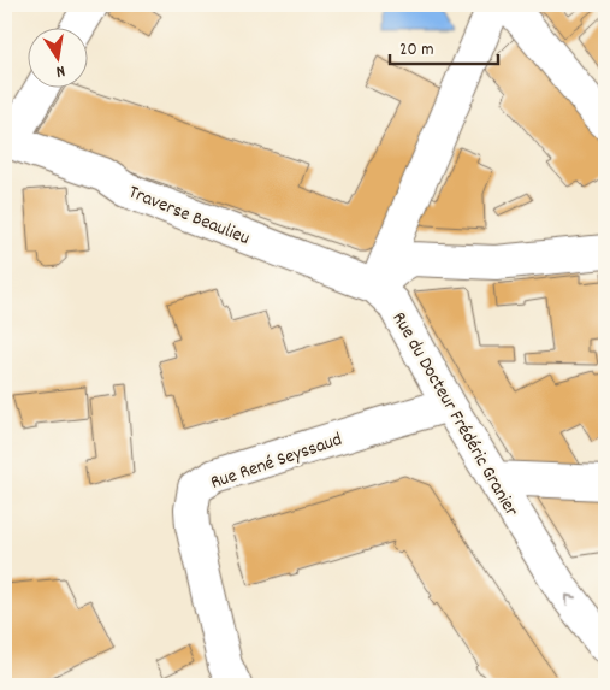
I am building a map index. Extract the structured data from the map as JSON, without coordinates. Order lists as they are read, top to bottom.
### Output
{
  "streets": {
    "street": ["Traverse Beaulieu", "Rue du Docteur Frédéric Granier", "Rue René Seyssaud"]
  },
  "crossings": [
    ["Traverse Beaulieu", "Rue du Docteur Frédéric Granier"],
    ["Rue du Docteur Frédéric Granier", "Rue René Seyssaud"]
  ],
  "one_way": ["Rue du Docteur Frédéric Granier"],
  "scale_bar": "20 m",
  "north": "bottom"
}
